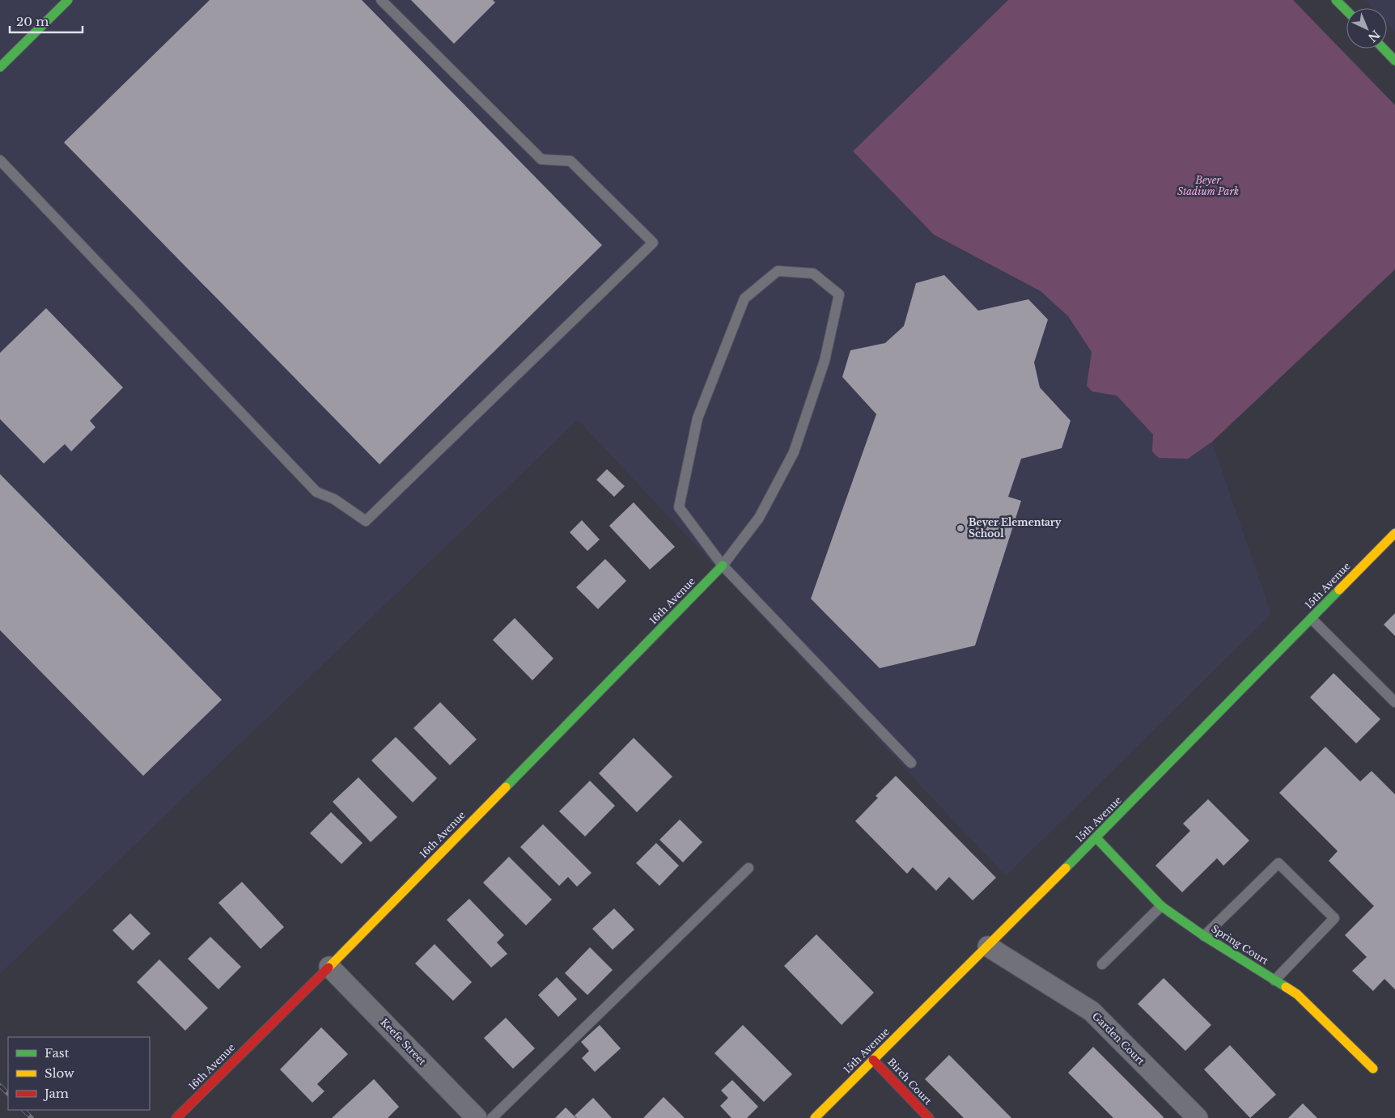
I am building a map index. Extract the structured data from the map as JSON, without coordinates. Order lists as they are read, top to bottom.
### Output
{
  "streets": {
    "street": [
      "15th Avenue",
      "16th Avenue",
      "Spring Court",
      "Garden Court",
      "Keefe Street",
      "Birch Court"
    ]
  },
  "crossings": [
    ["15th Avenue", "Spring Court"],
    ["15th Avenue", "Garden Court"],
    ["15th Avenue", "Birch Court"],
    ["16th Avenue", "Keefe Street"]
  ],
  "parks": ["Beyer Stadium Park"],
  "places": ["Beyer Elementary School"],
  "legend": ["Fast", "Slow", "Jam"],
  "scale_bar": "20 m",
  "north": "bottom right"
}
